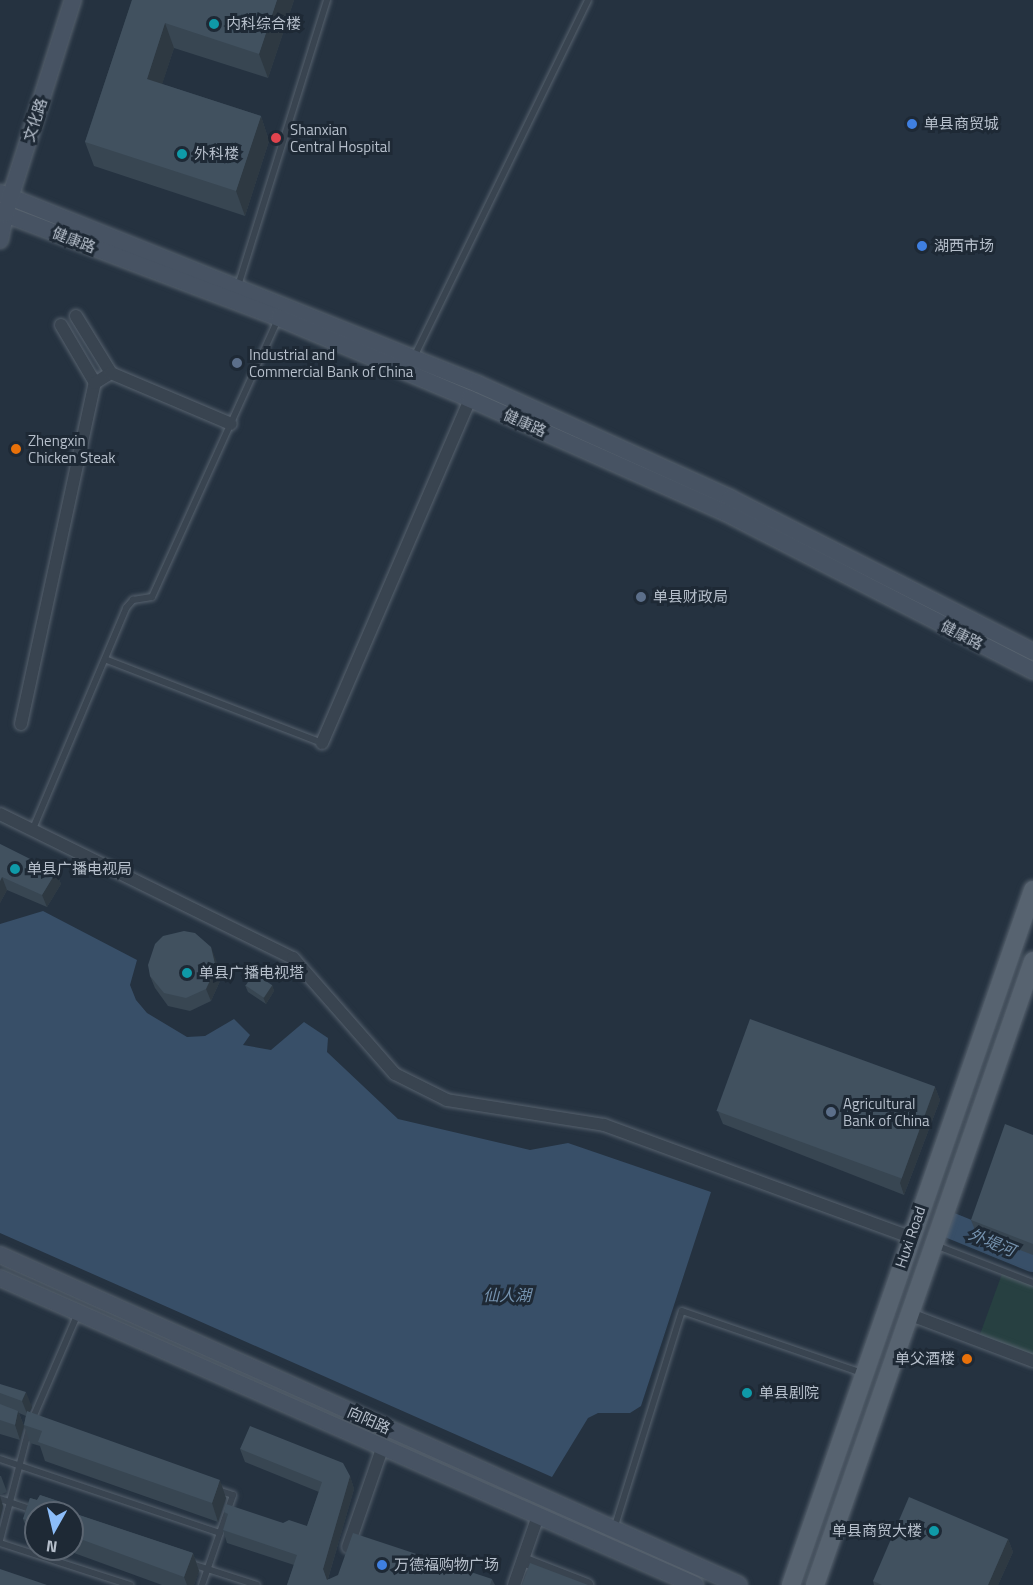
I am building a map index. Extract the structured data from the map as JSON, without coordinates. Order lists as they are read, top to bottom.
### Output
{
  "streets": {
    "main road": [
      "文化路",
      "健康路",
      "Huxi Road",
      "向阳路"
    ]
  },
  "crossings": [
    ["文化路", "健康路"]
  ],
  "water": ["外堤河", "仙人湖"],
  "places": [
    "内科综合楼",
    "单县商贸城",
    "Shanxian Central Hospital",
    "外科楼",
    "湖西市场",
    "Industrial and Commercial Bank of China",
    "Zhengxin Chicken Steak",
    "单县财政局",
    "单县广播电视局",
    "单县广播电视塔",
    "Agricultural Bank of China",
    "单父酒楼",
    "单县剧院",
    "单县商贸大楼",
    "万德福购物广场"
  ],
  "north": "bottom"
}
